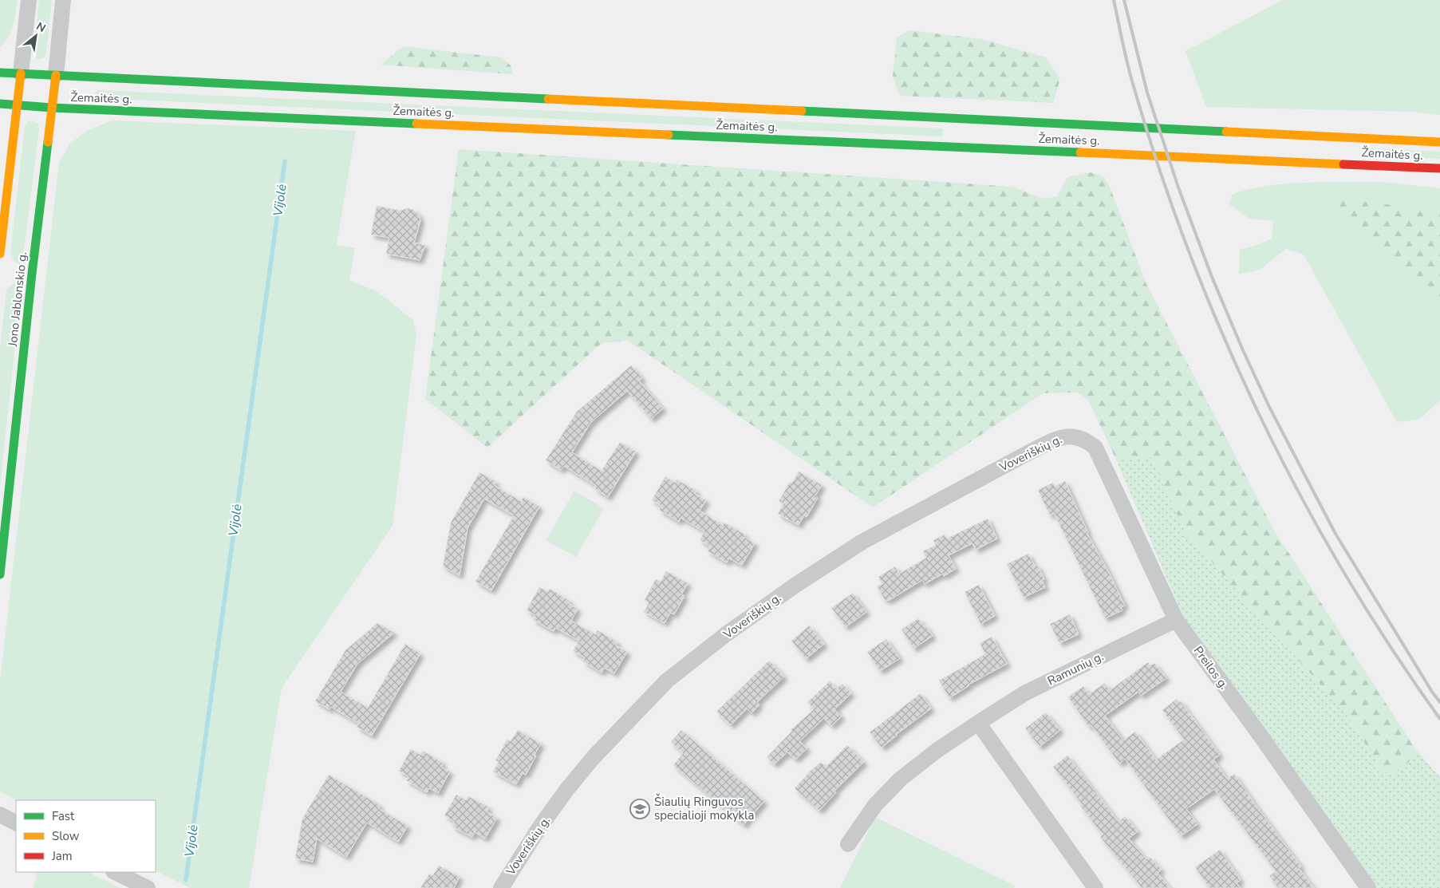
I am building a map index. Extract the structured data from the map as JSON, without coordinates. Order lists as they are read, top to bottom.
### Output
{
  "streets": {
    "main road": ["Žemaitės g.", "Jono Jablonskio g."],
    "street": ["Voveriškių g.", "Preilos g.", "Ramunių g."]
  },
  "crossings": [
    ["Žemaitės g.", "Jono Jablonskio g."],
    ["Voveriškių g.", "Preilos g."],
    ["Preilos g.", "Ramunių g."]
  ],
  "water": ["Vijolė"],
  "places": {
    "school or university": ["Šiaulių Ringuvos specialioji mokykla"]
  },
  "legend": ["Fast", "Slow", "Jam"],
  "north": "top right"
}
